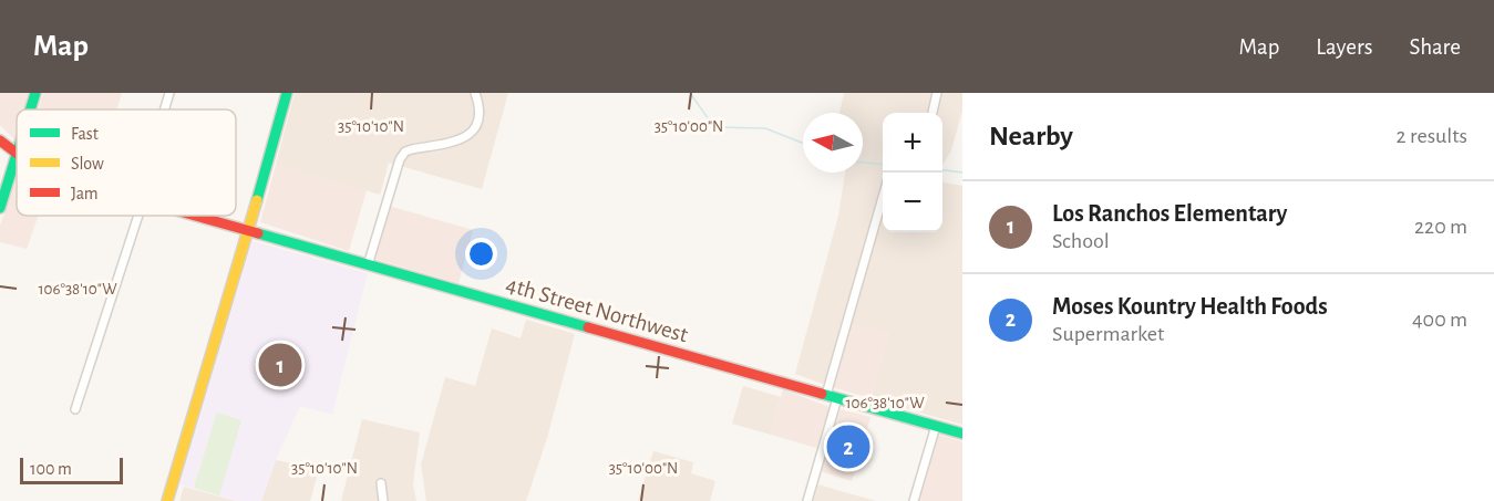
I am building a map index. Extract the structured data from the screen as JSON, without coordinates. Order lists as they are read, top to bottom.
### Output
{
  "streets": {
    "main road": ["4th Street Northwest"]
  },
  "legend": ["Fast", "Slow", "Jam"],
  "scale_bar": "100 m",
  "north": "left",
  "page": {
    "header": "Map",
    "nav": ["Map", "Layers", "Share"],
    "heading": ["Nearby", "2 results"],
    "map_buttons": ["+", "−"],
    "list": [
      {
        "mark": "1",
        "name": "Los Ranchos Elementary",
        "note": "School",
        "value": "220 m"
      },
      {
        "mark": "2",
        "name": "Moses Kountry Health Foods",
        "note": "Supermarket",
        "value": "400 m"
      }
    ],
    "pins": ["1", "2"],
    "scale": "100 m"
  },
  "coordinates": ["35°10'10\"N", "35°10'00\"N", "106°38'10\"W"]
}
